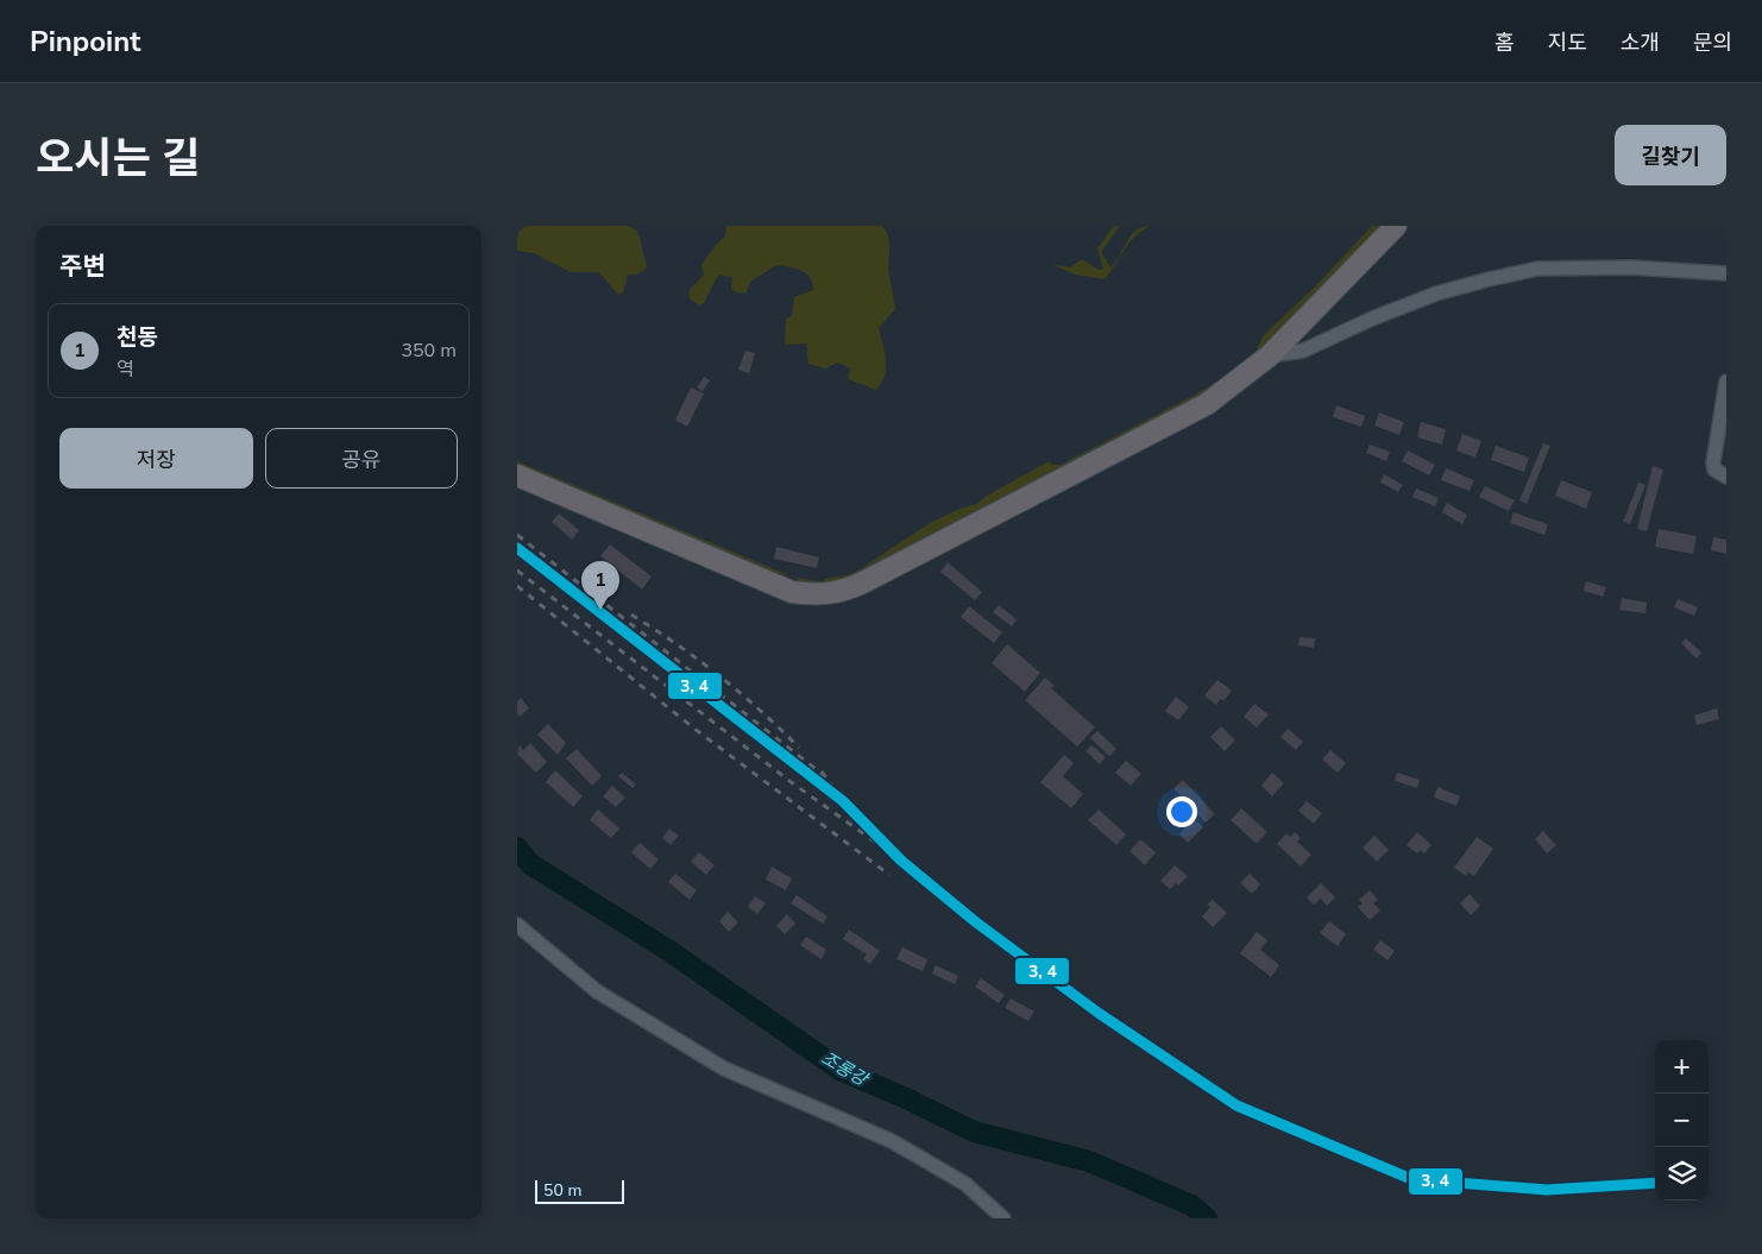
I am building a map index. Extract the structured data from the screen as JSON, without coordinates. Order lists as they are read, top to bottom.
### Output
{
  "water": ["조롱강"],
  "scale_bar": "50 m",
  "page": {
    "header": "Pinpoint",
    "nav": [
      "홈",
      "지도",
      "소개",
      "문의"
    ],
    "title": "오시는 길",
    "buttons": [
      "길찾기",
      ["저장", "공유"]
    ],
    "heading": "주변",
    "list": [
      {
        "mark": "1",
        "name": "천동",
        "note": "역",
        "value": "350 m"
      }
    ],
    "pins": "1",
    "map_buttons": ["+", "−"],
    "scale": "50 m"
  }
}
